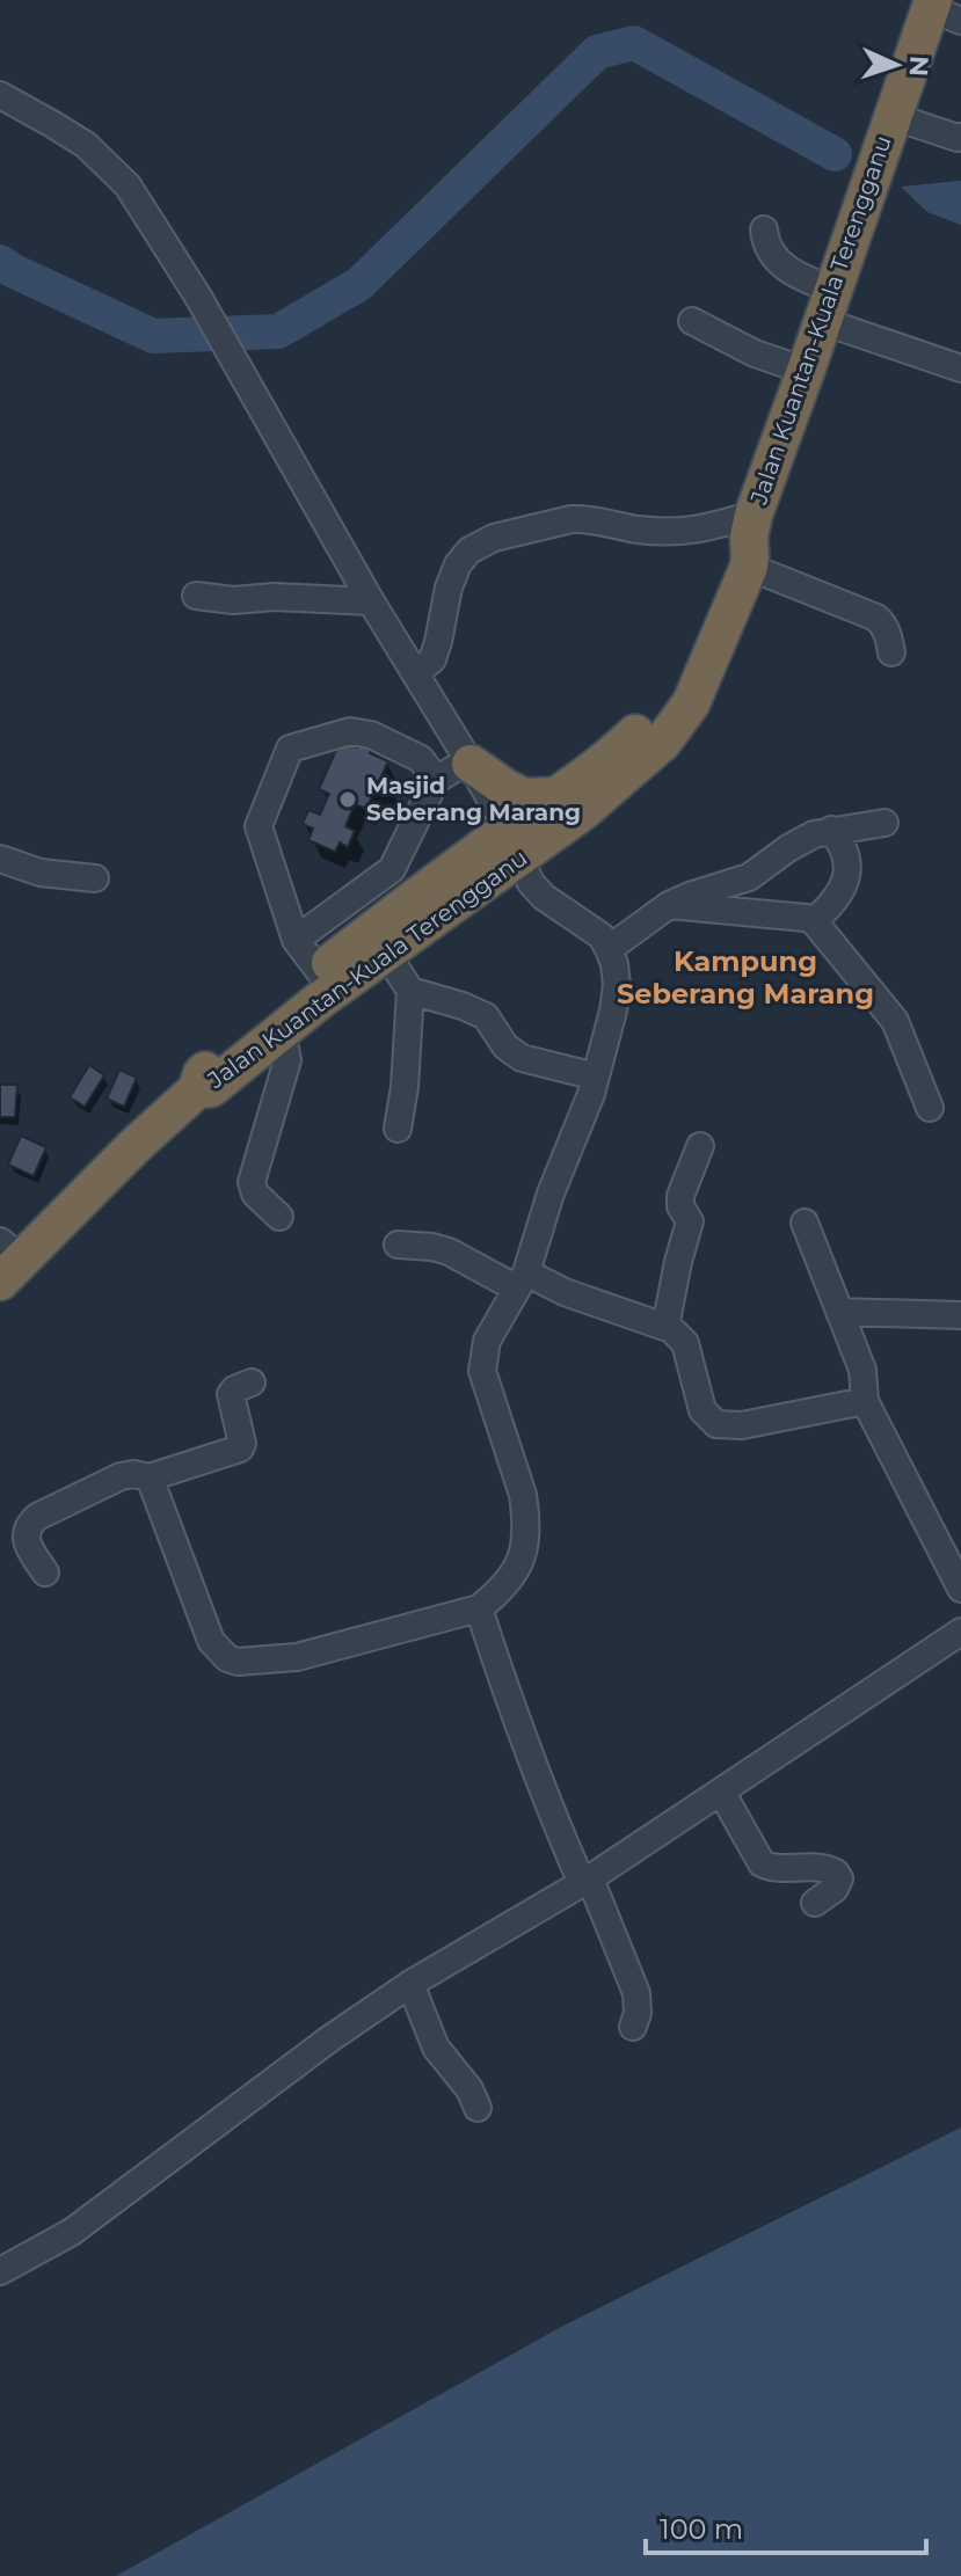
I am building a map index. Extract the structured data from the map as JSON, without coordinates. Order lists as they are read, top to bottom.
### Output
{
  "streets": {
    "highway": ["Jalan Kuantan-Kuala Terengganu"]
  },
  "districts": ["Kampung Seberang Marang"],
  "places": ["Masjid Seberang Marang"],
  "scale_bar": "100 m",
  "north": "right"
}
